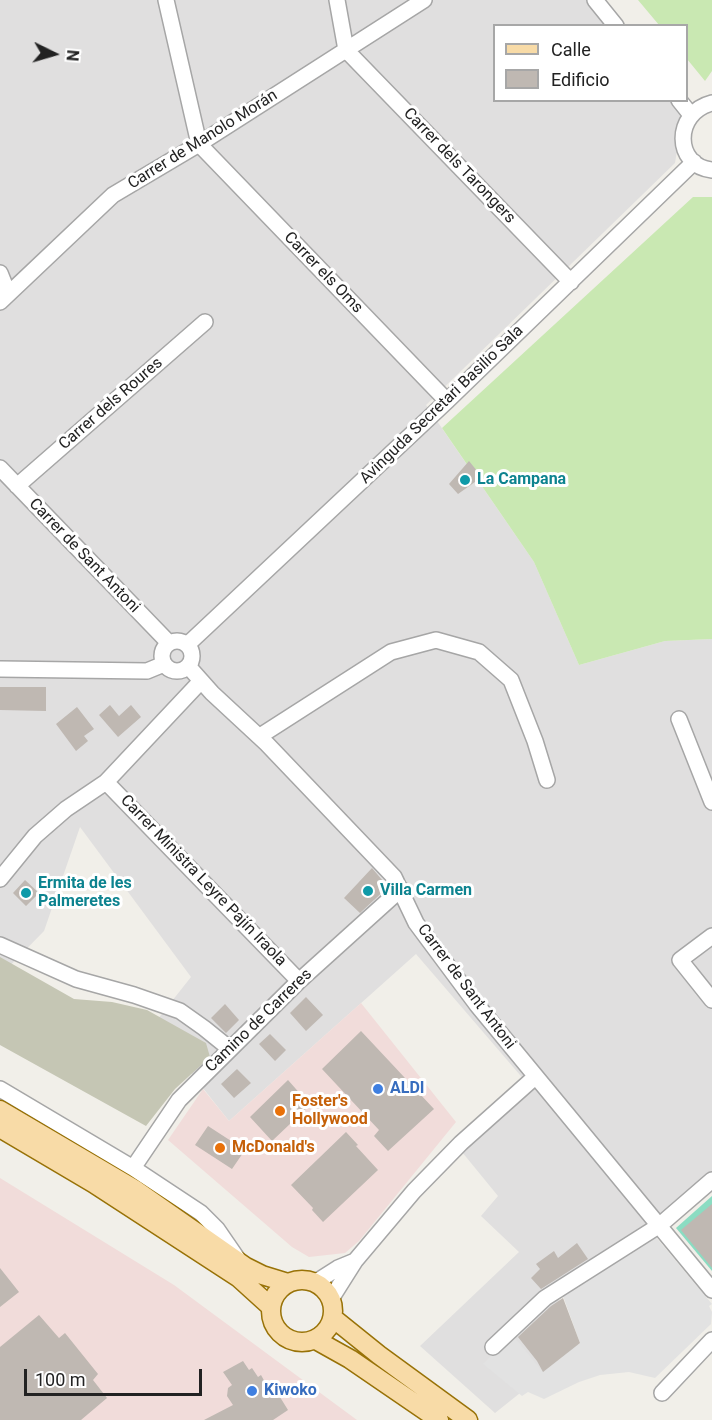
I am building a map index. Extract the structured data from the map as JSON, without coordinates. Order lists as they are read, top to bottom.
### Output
{
  "streets": {
    "street": [
      "Carrer de Manolo Morán",
      "Carrer dels Tarongers",
      "Carrer els Oms",
      "Carrer dels Roures",
      "Avinguda Secretari Basilio Sala",
      "Carrer de Sant Antoni",
      "Carrer Ministra Leyre Pajín Iraola",
      "Camino de Carreres"
    ]
  },
  "crossings": [
    ["Carrer de Manolo Morán", "Carrer dels Tarongers"],
    ["Carrer de Manolo Morán", "Carrer els Oms"],
    ["Carrer dels Tarongers", "Avinguda Secretari Basilio Sala"],
    ["Carrer els Oms", "Avinguda Secretari Basilio Sala"],
    ["Carrer dels Roures", "Carrer de Sant Antoni"],
    ["Avinguda Secretari Basilio Sala", "Carrer de Sant Antoni"],
    ["Carrer de Sant Antoni", "Camino de Carreres"],
    ["Carrer Ministra Leyre Pajín Iraola", "Camino de Carreres"]
  ],
  "places": [
    "La Campana",
    "Villa Carmen",
    "Ermita de les Palmeretes",
    "ALDI",
    "Foster's Hollywood",
    "McDonald's",
    "Kiwoko"
  ],
  "legend": ["Calle", "Edificio"],
  "scale_bar": "100 m",
  "north": "right"
}
